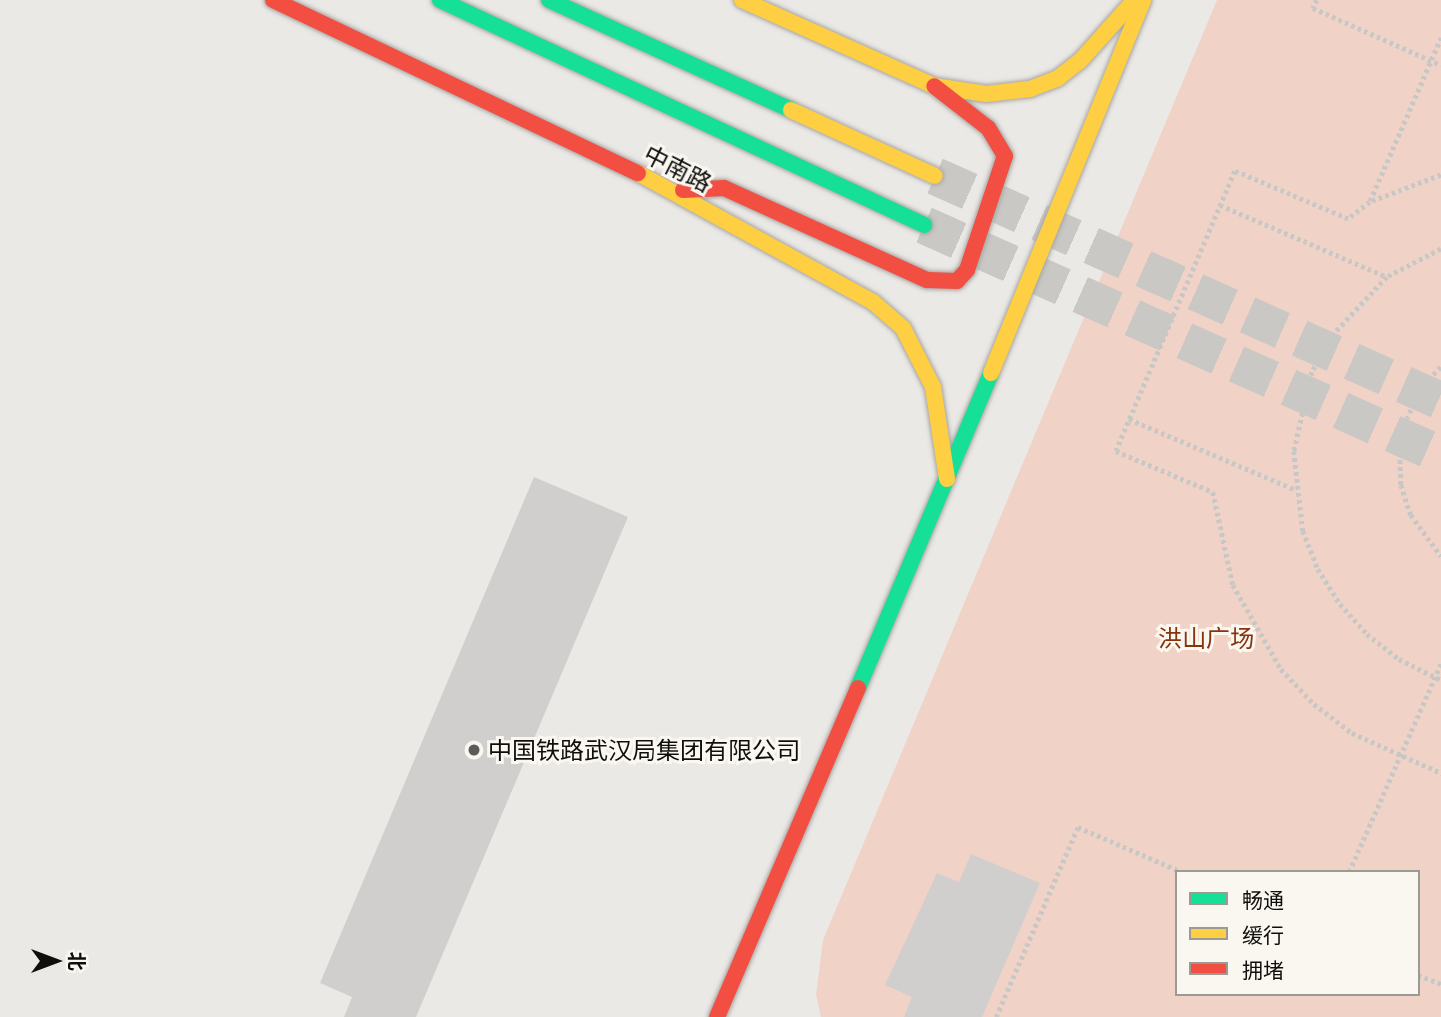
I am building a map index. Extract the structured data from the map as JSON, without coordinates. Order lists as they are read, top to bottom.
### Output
{
  "streets": {
    "main road": ["中南路"]
  },
  "parks": ["洪山广场"],
  "places": ["中国铁路武汉局集团有限公司"],
  "legend": ["畅通", "缓行", "拥堵"],
  "north": "right"
}
